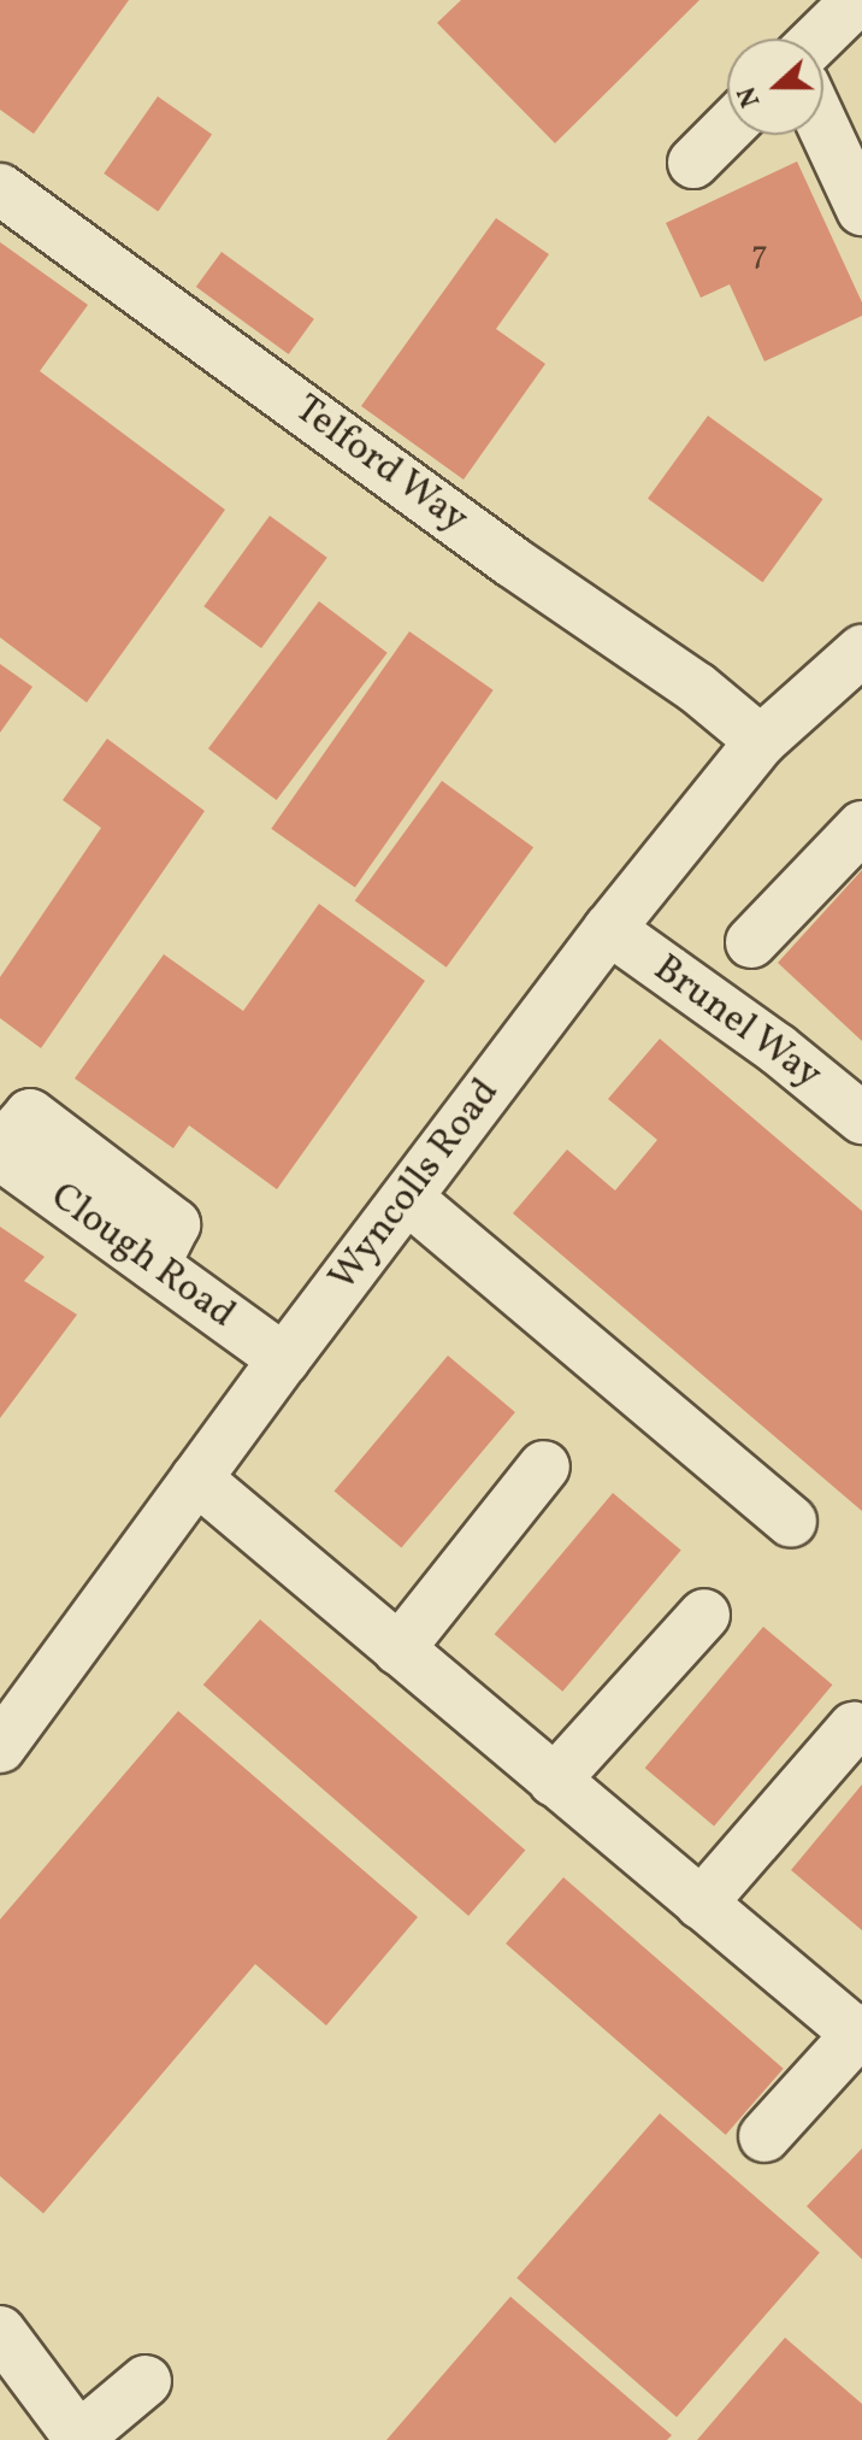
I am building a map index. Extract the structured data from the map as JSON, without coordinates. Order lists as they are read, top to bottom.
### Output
{
  "streets": {
    "street": [
      "Telford Way",
      "Brunel Way",
      "Wyncolls Road",
      "Clough Road"
    ]
  },
  "crossings": [
    ["Telford Way", "Wyncolls Road"],
    ["Brunel Way", "Wyncolls Road"],
    ["Wyncolls Road", "Clough Road"]
  ],
  "house_numbers": ["7"],
  "north": "left"
}
